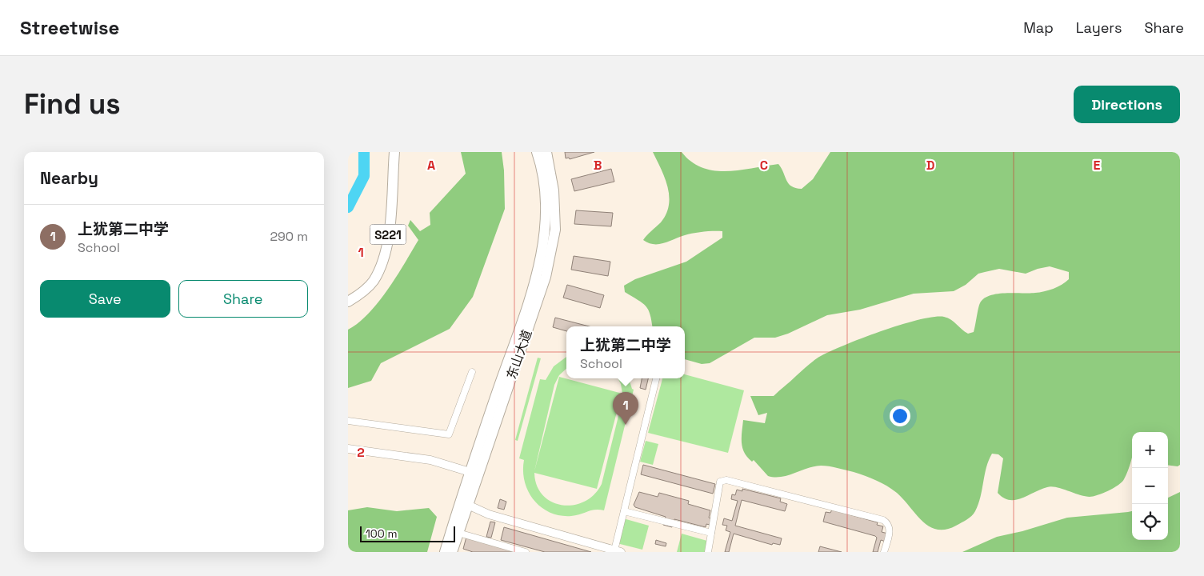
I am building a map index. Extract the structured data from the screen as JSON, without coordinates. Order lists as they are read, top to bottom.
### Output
{
  "streets": {
    "main road": ["S221", "东山大道"]
  },
  "scale_bar": "100 m",
  "page": {
    "header": "Streetwise",
    "nav": ["Map", "Layers", "Share"],
    "buttons": [
      "Directions",
      ["Save", "Share"]
    ],
    "title": "Find us",
    "heading": "Nearby",
    "list": [
      {
        "mark": "1",
        "name": "上犹第二中学",
        "note": "School",
        "value": "290 m"
      }
    ],
    "popup": ["上犹第二中学", "School"],
    "pins": "1",
    "map_buttons": ["+", "−"],
    "scale": "100 m"
  },
  "grid": {
    "columns": [
      "A",
      "B",
      "C",
      "D",
      "E"
    ],
    "rows": ["1", "2"]
  }
}
